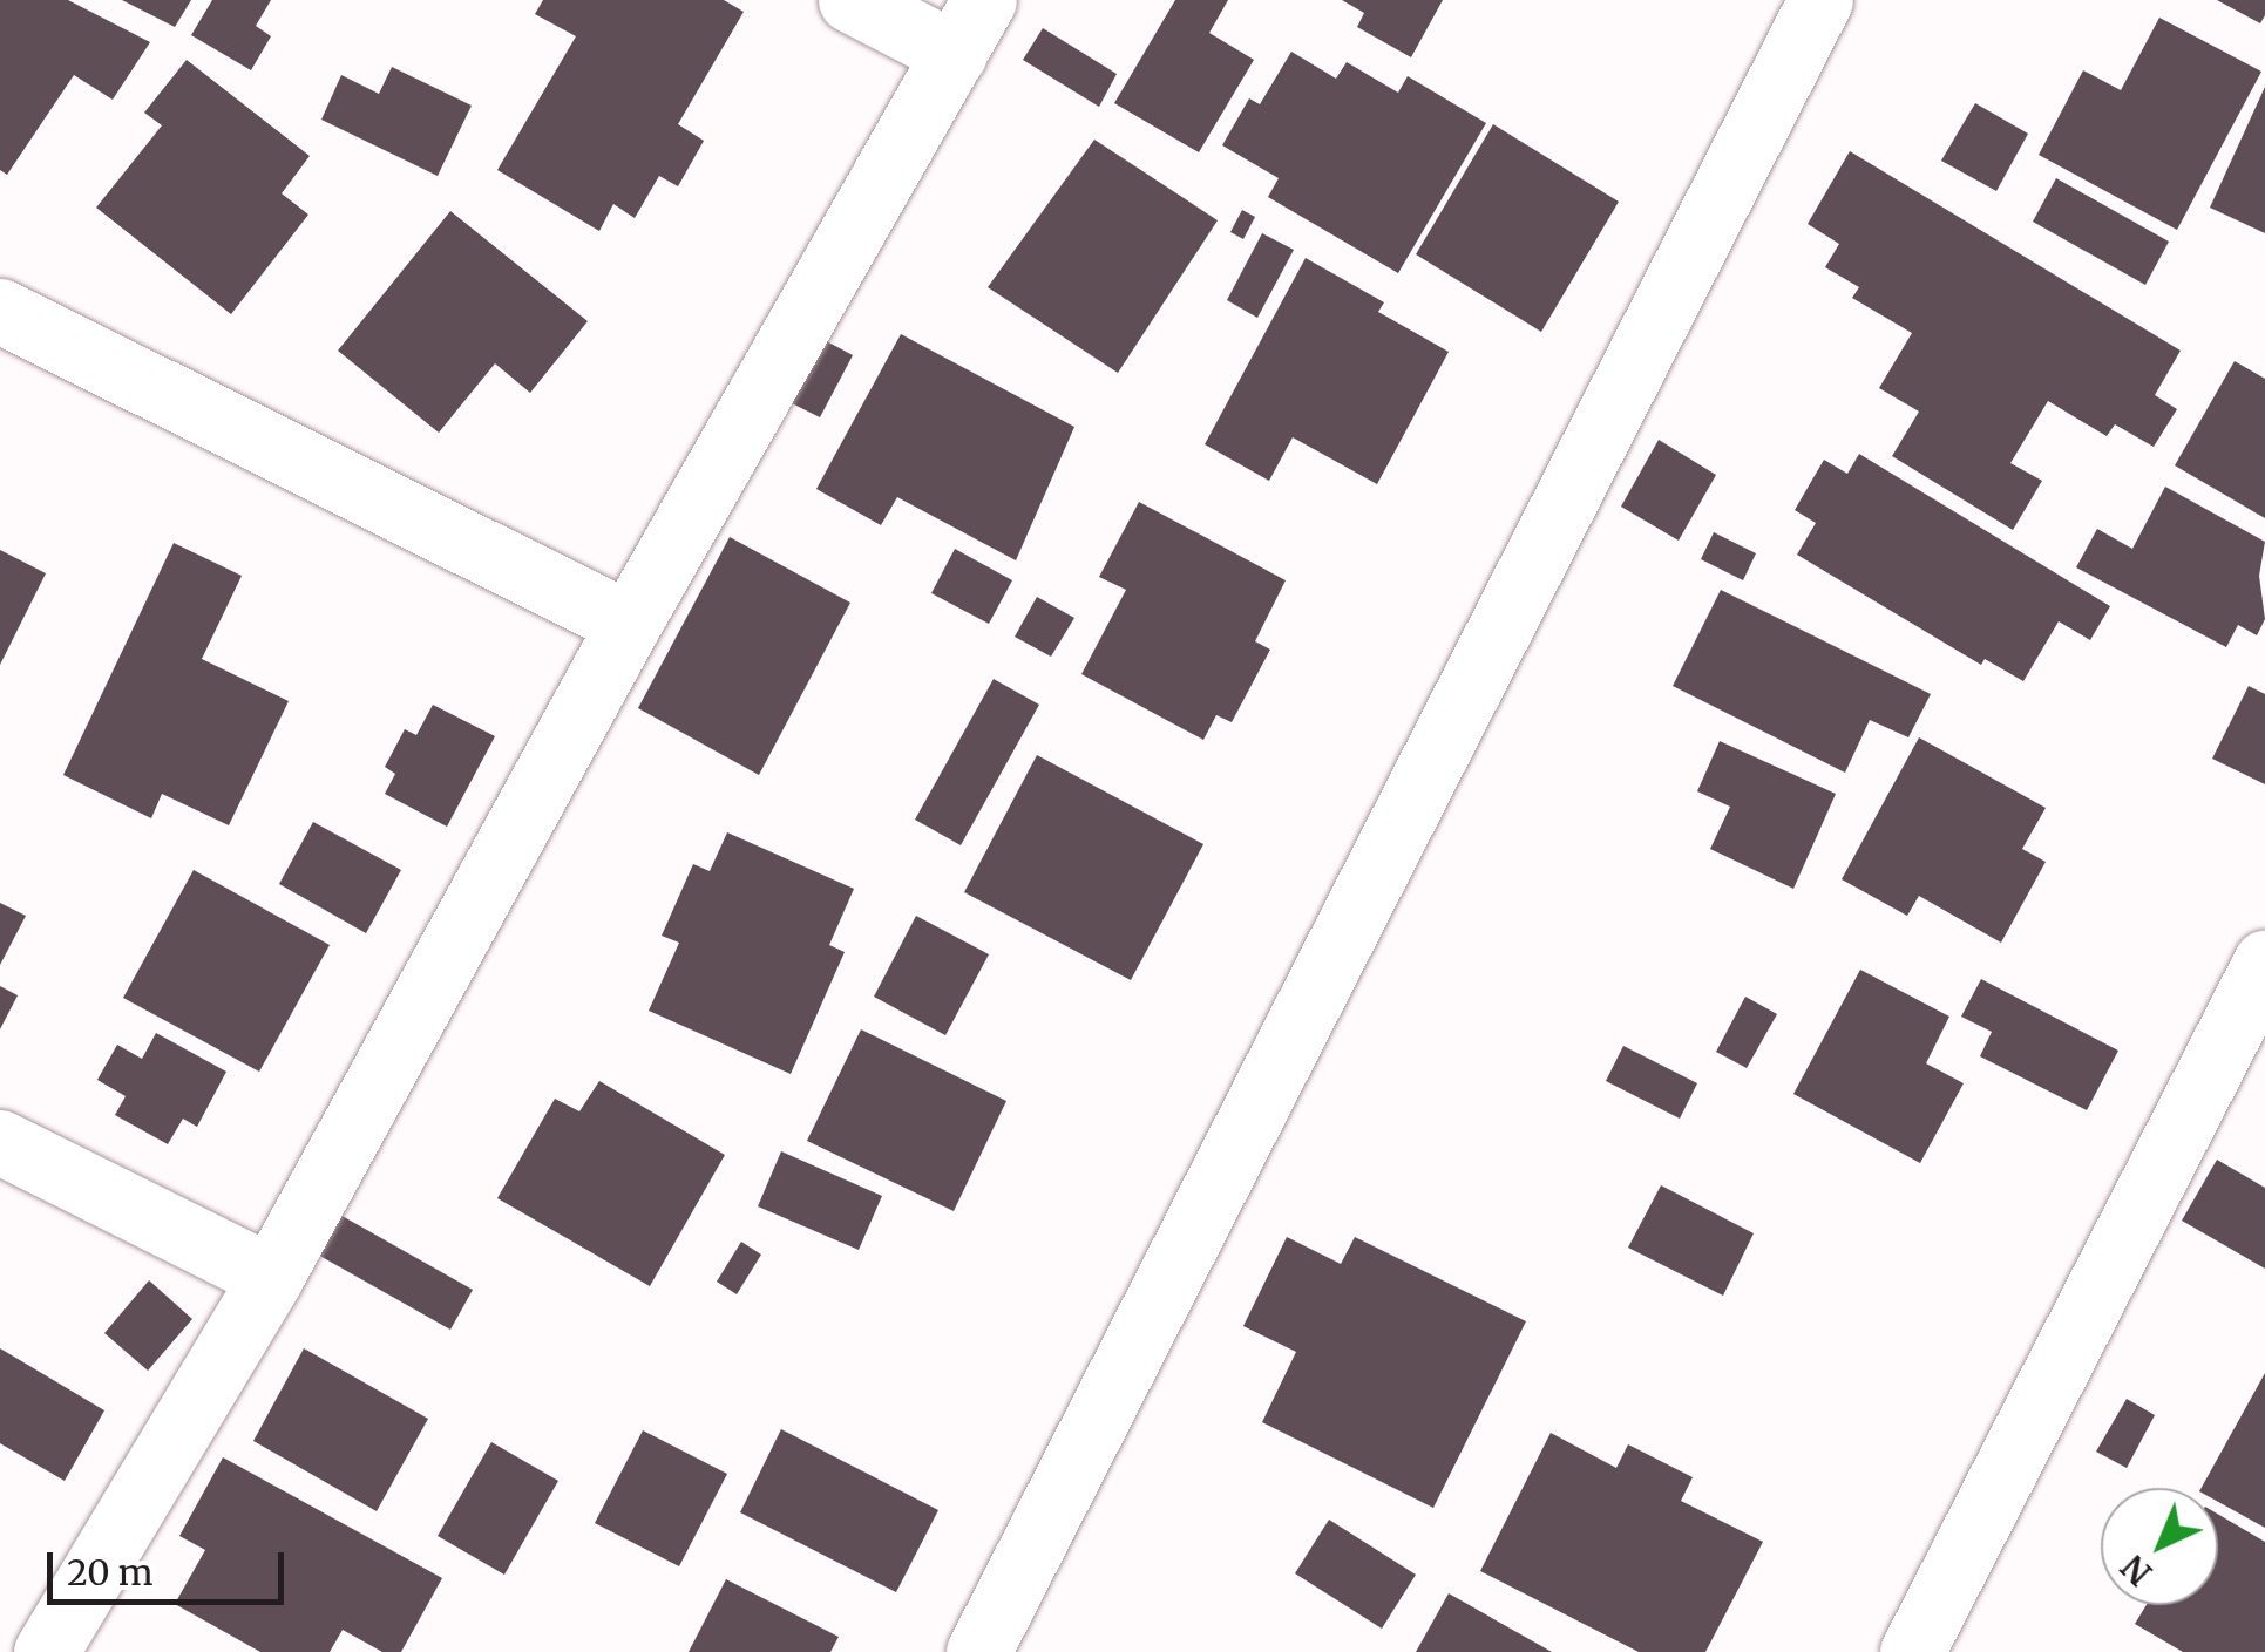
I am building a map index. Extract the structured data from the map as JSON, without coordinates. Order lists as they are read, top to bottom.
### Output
{
  "scale_bar": "20 m",
  "north": "bottom left"
}
